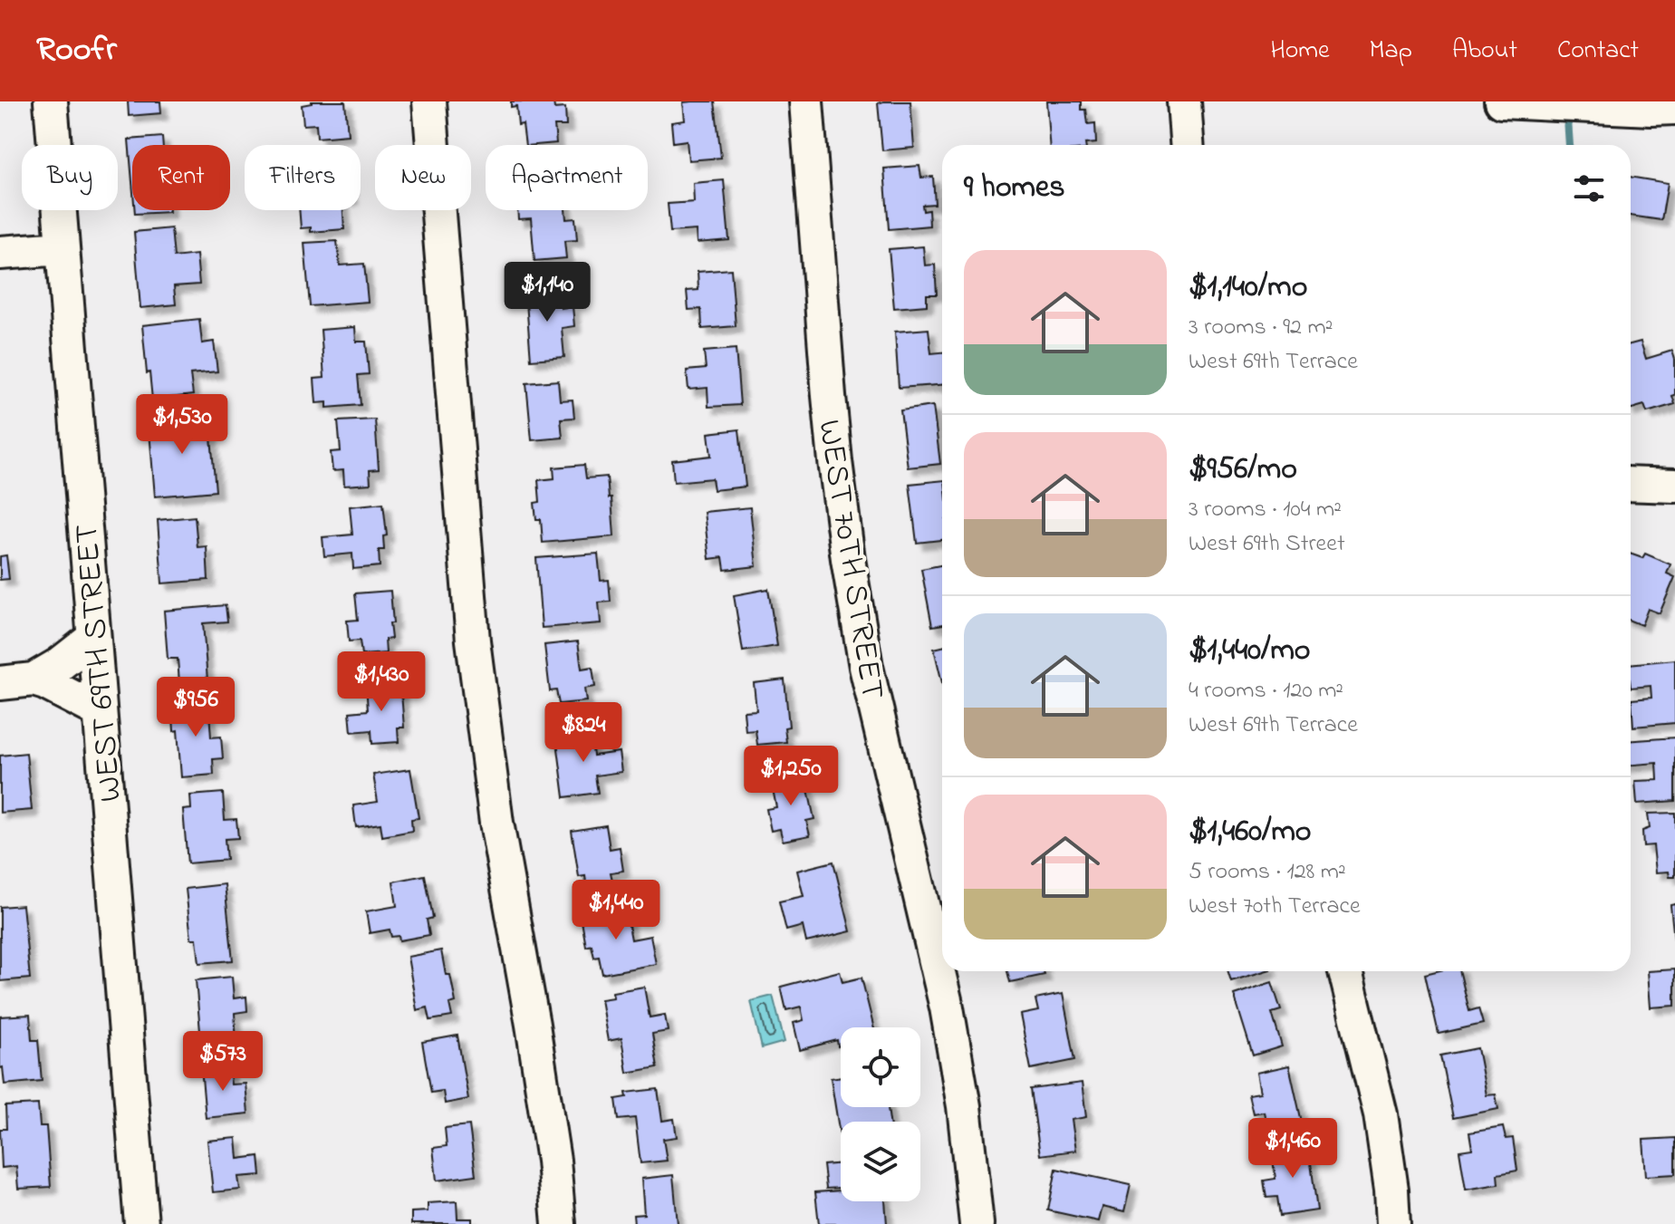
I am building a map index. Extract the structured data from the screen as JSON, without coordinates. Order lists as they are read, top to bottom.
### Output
{
  "streets": {
    "street": ["WEST 70TH STREET", "WEST 69TH STREET"]
  },
  "page": {
    "header": "Roofr",
    "nav": [
      "Home",
      "Map",
      "About",
      "Contact"
    ],
    "chip": [
      "Buy",
      "Rent",
      "Filters",
      "New",
      "Apartment"
    ],
    "heading": "9 homes",
    "list": [
      {
        "name": "$1,140/mo",
        "note": "3 rooms · 92 m² · West 69th Terrace"
      },
      {
        "name": "$956/mo",
        "note": "3 rooms · 104 m² · West 69th Street"
      },
      {
        "name": "$1,440/mo",
        "note": "4 rooms · 120 m² · West 69th Terrace"
      },
      {
        "name": "$1,460/mo",
        "note": "5 rooms · 128 m² · West 70th Terrace"
      }
    ],
    "price": [
      "$1,140",
      "$1,530",
      "$1,430",
      "$956",
      "$824",
      "$1,250",
      "$1,440",
      "$573",
      "$1,460"
    ]
  }
}
